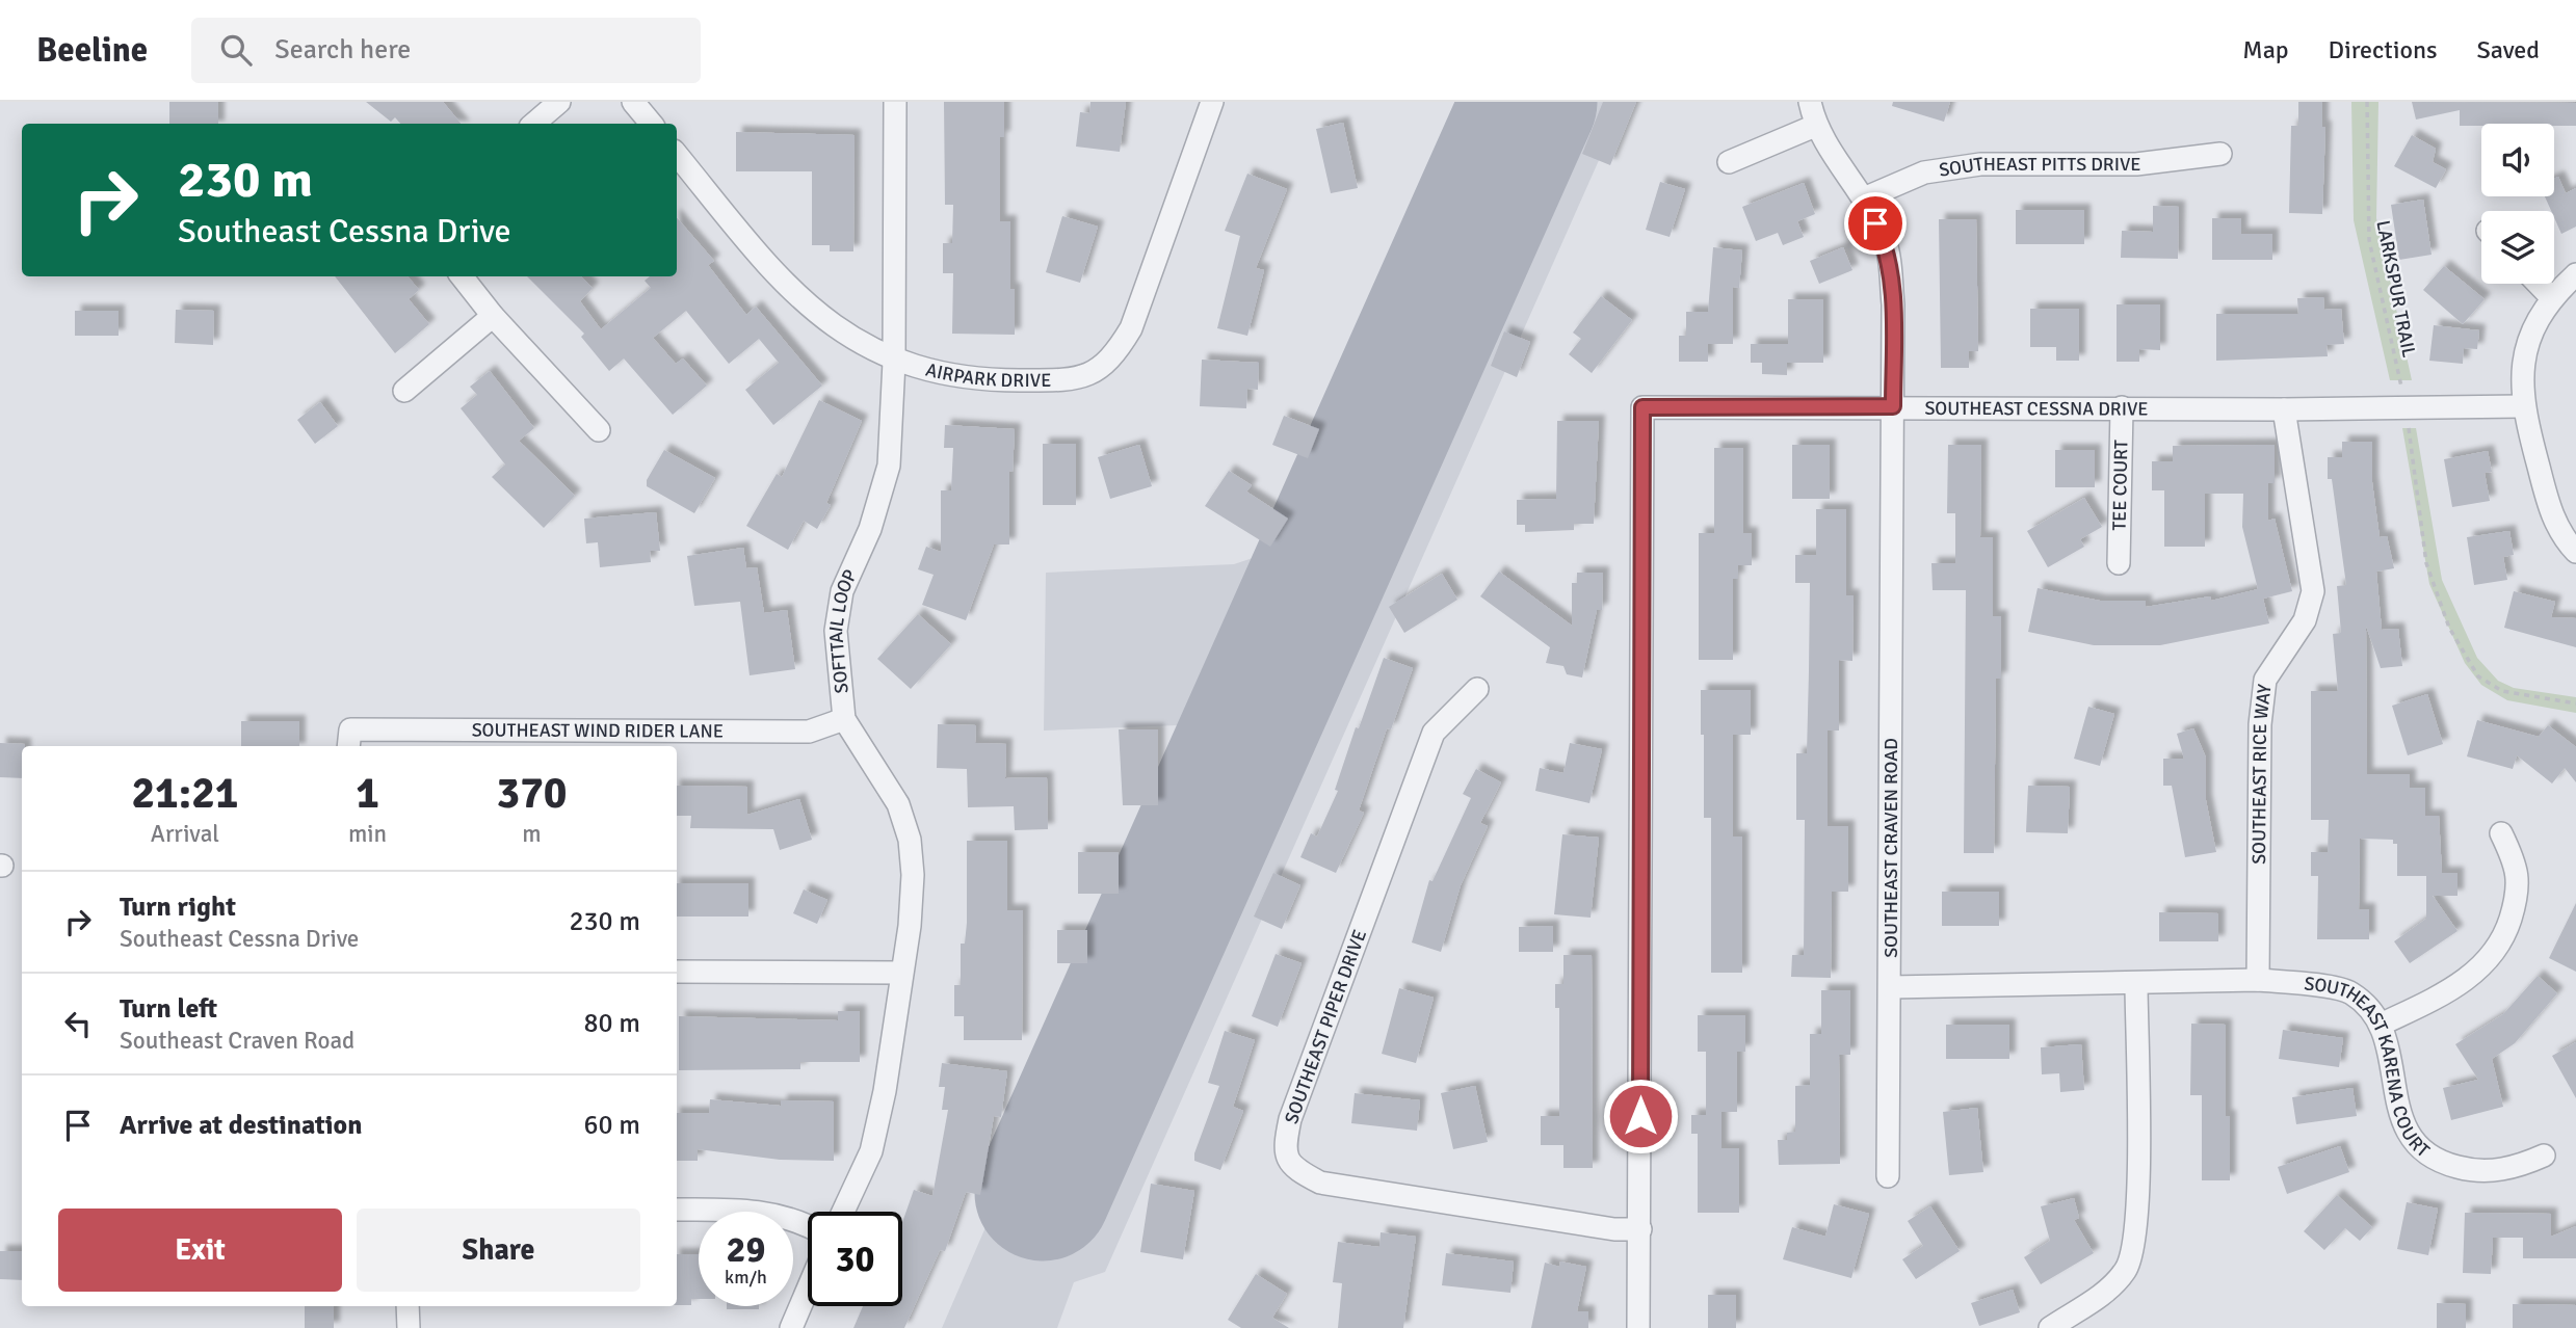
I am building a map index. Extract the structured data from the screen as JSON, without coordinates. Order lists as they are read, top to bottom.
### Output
{
  "streets": {
    "street": [
      "SOUTHEAST PITTS DRIVE",
      "AIRPARK DRIVE",
      "SOUTHEAST CESSNA DRIVE",
      "TEE COURT",
      "SOFTTAIL LOOP",
      "SOUTHEAST WIND RIDER LANE",
      "SOUTHEAST RICE WAY",
      "SOUTHEAST CRAVEN ROAD",
      "SOUTHEAST PIPER DRIVE",
      "SOUTHEAST KARENA COURT"
    ],
    "path": ["LARKSPUR TRAIL"]
  },
  "crossings": [
    ["SOUTHEAST PITTS DRIVE", "SOUTHEAST CRAVEN ROAD"],
    ["AIRPARK DRIVE", "SOFTTAIL LOOP"],
    ["SOUTHEAST CESSNA DRIVE", "TEE COURT"],
    ["SOUTHEAST CESSNA DRIVE", "SOUTHEAST RICE WAY"],
    ["SOUTHEAST CESSNA DRIVE", "SOUTHEAST CRAVEN ROAD"],
    ["SOUTHEAST CESSNA DRIVE", "SOUTHEAST PIPER DRIVE"],
    ["SOFTTAIL LOOP", "SOUTHEAST WIND RIDER LANE"],
    ["SOUTHEAST RICE WAY", "SOUTHEAST KARENA COURT"]
  ],
  "page": {
    "header": "Beeline",
    "search": "Search here",
    "nav": ["Map", "Directions", "Saved"],
    "turn": ["230 m", "Southeast Cessna Drive"],
    "eta": [
      "21:21",
      "Arrival",
      "1",
      "min",
      "370",
      "m"
    ],
    "list": [
      {
        "name": "Turn right",
        "note": "Southeast Cessna Drive",
        "value": "230 m"
      },
      {
        "name": "Turn left",
        "note": "Southeast Craven Road",
        "value": "80 m"
      },
      {
        "name": "Arrive at destination",
        "value": "60 m"
      }
    ],
    "buttons": ["Exit", "Share"],
    "speed": "29 km/h",
    "limit": "30"
  }
}
